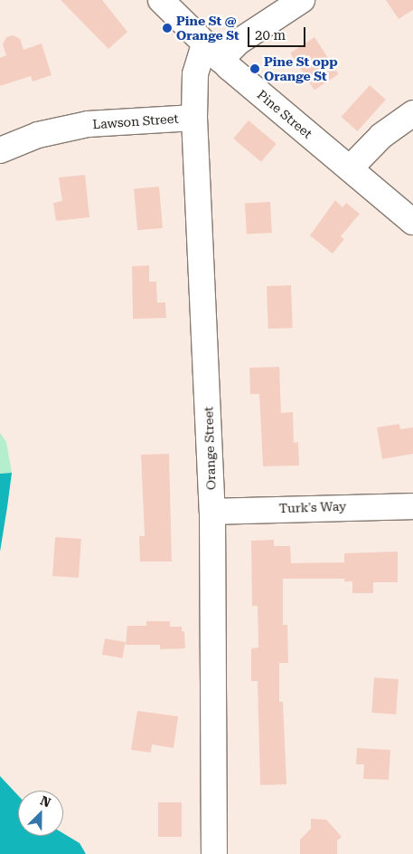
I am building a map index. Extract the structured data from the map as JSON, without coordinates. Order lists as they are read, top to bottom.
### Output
{
  "streets": {
    "street": [
      "Pine Street",
      "Lawson Street",
      "Orange Street",
      "Turk's Way"
    ]
  },
  "crossings": [
    ["Pine Street", "Orange Street"],
    ["Lawson Street", "Orange Street"],
    ["Orange Street", "Turk's Way"]
  ],
  "places": ["Pine St @ Orange St", "Pine St opp Orange St"],
  "scale_bar": "20 m",
  "north": "top right"
}
